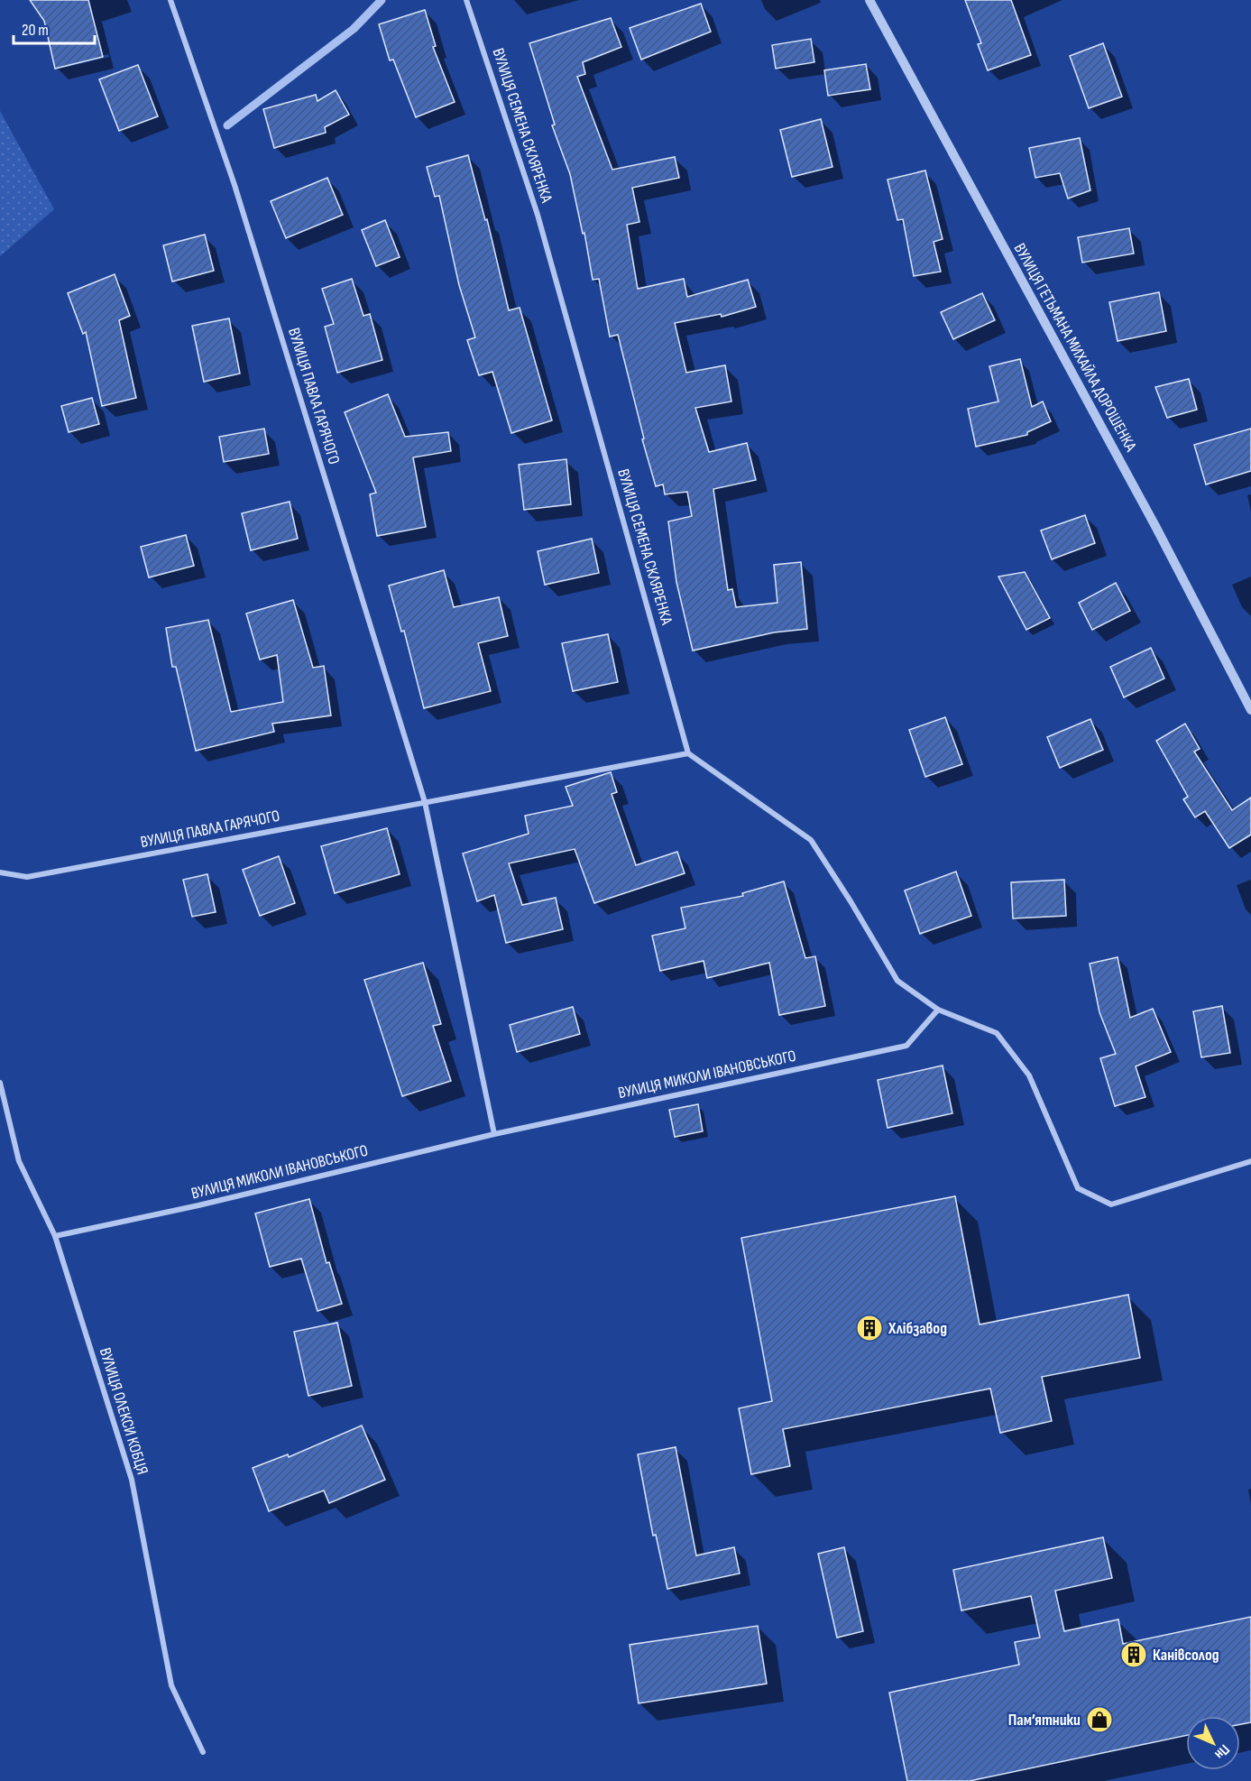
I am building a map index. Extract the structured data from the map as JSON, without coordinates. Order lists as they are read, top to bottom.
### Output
{
  "streets": {
    "street": [
      "ВУЛИЦЯ СЕМЕНА СКЛЯРЕНКА",
      "ВУЛИЦЯ ГЕТЬМАНА МИХАЙЛА ДОРОШЕНКА",
      "ВУЛИЦЯ ПАВЛА ГАРЯЧОГО",
      "ВУЛИЦЯ МИКОЛИ ІВАНОВСЬКОГО",
      "ВУЛИЦЯ ОЛЕКСИ КОБЦЯ"
    ]
  },
  "crossings": [
    ["ВУЛИЦЯ СЕМЕНА СКЛЯРЕНКА", "ВУЛИЦЯ ПАВЛА ГАРЯЧОГО"],
    ["ВУЛИЦЯ ПАВЛА ГАРЯЧОГО", "ВУЛИЦЯ МИКОЛИ ІВАНОВСЬКОГО"],
    ["ВУЛИЦЯ МИКОЛИ ІВАНОВСЬКОГО", "ВУЛИЦЯ ОЛЕКСИ КОБЦЯ"]
  ],
  "places": {
    "building": ["Хлібзавод", "Канівсолод"],
    "shop": ["Пам’ятники"]
  },
  "scale_bar": "20 m",
  "north": "bottom right"
}
